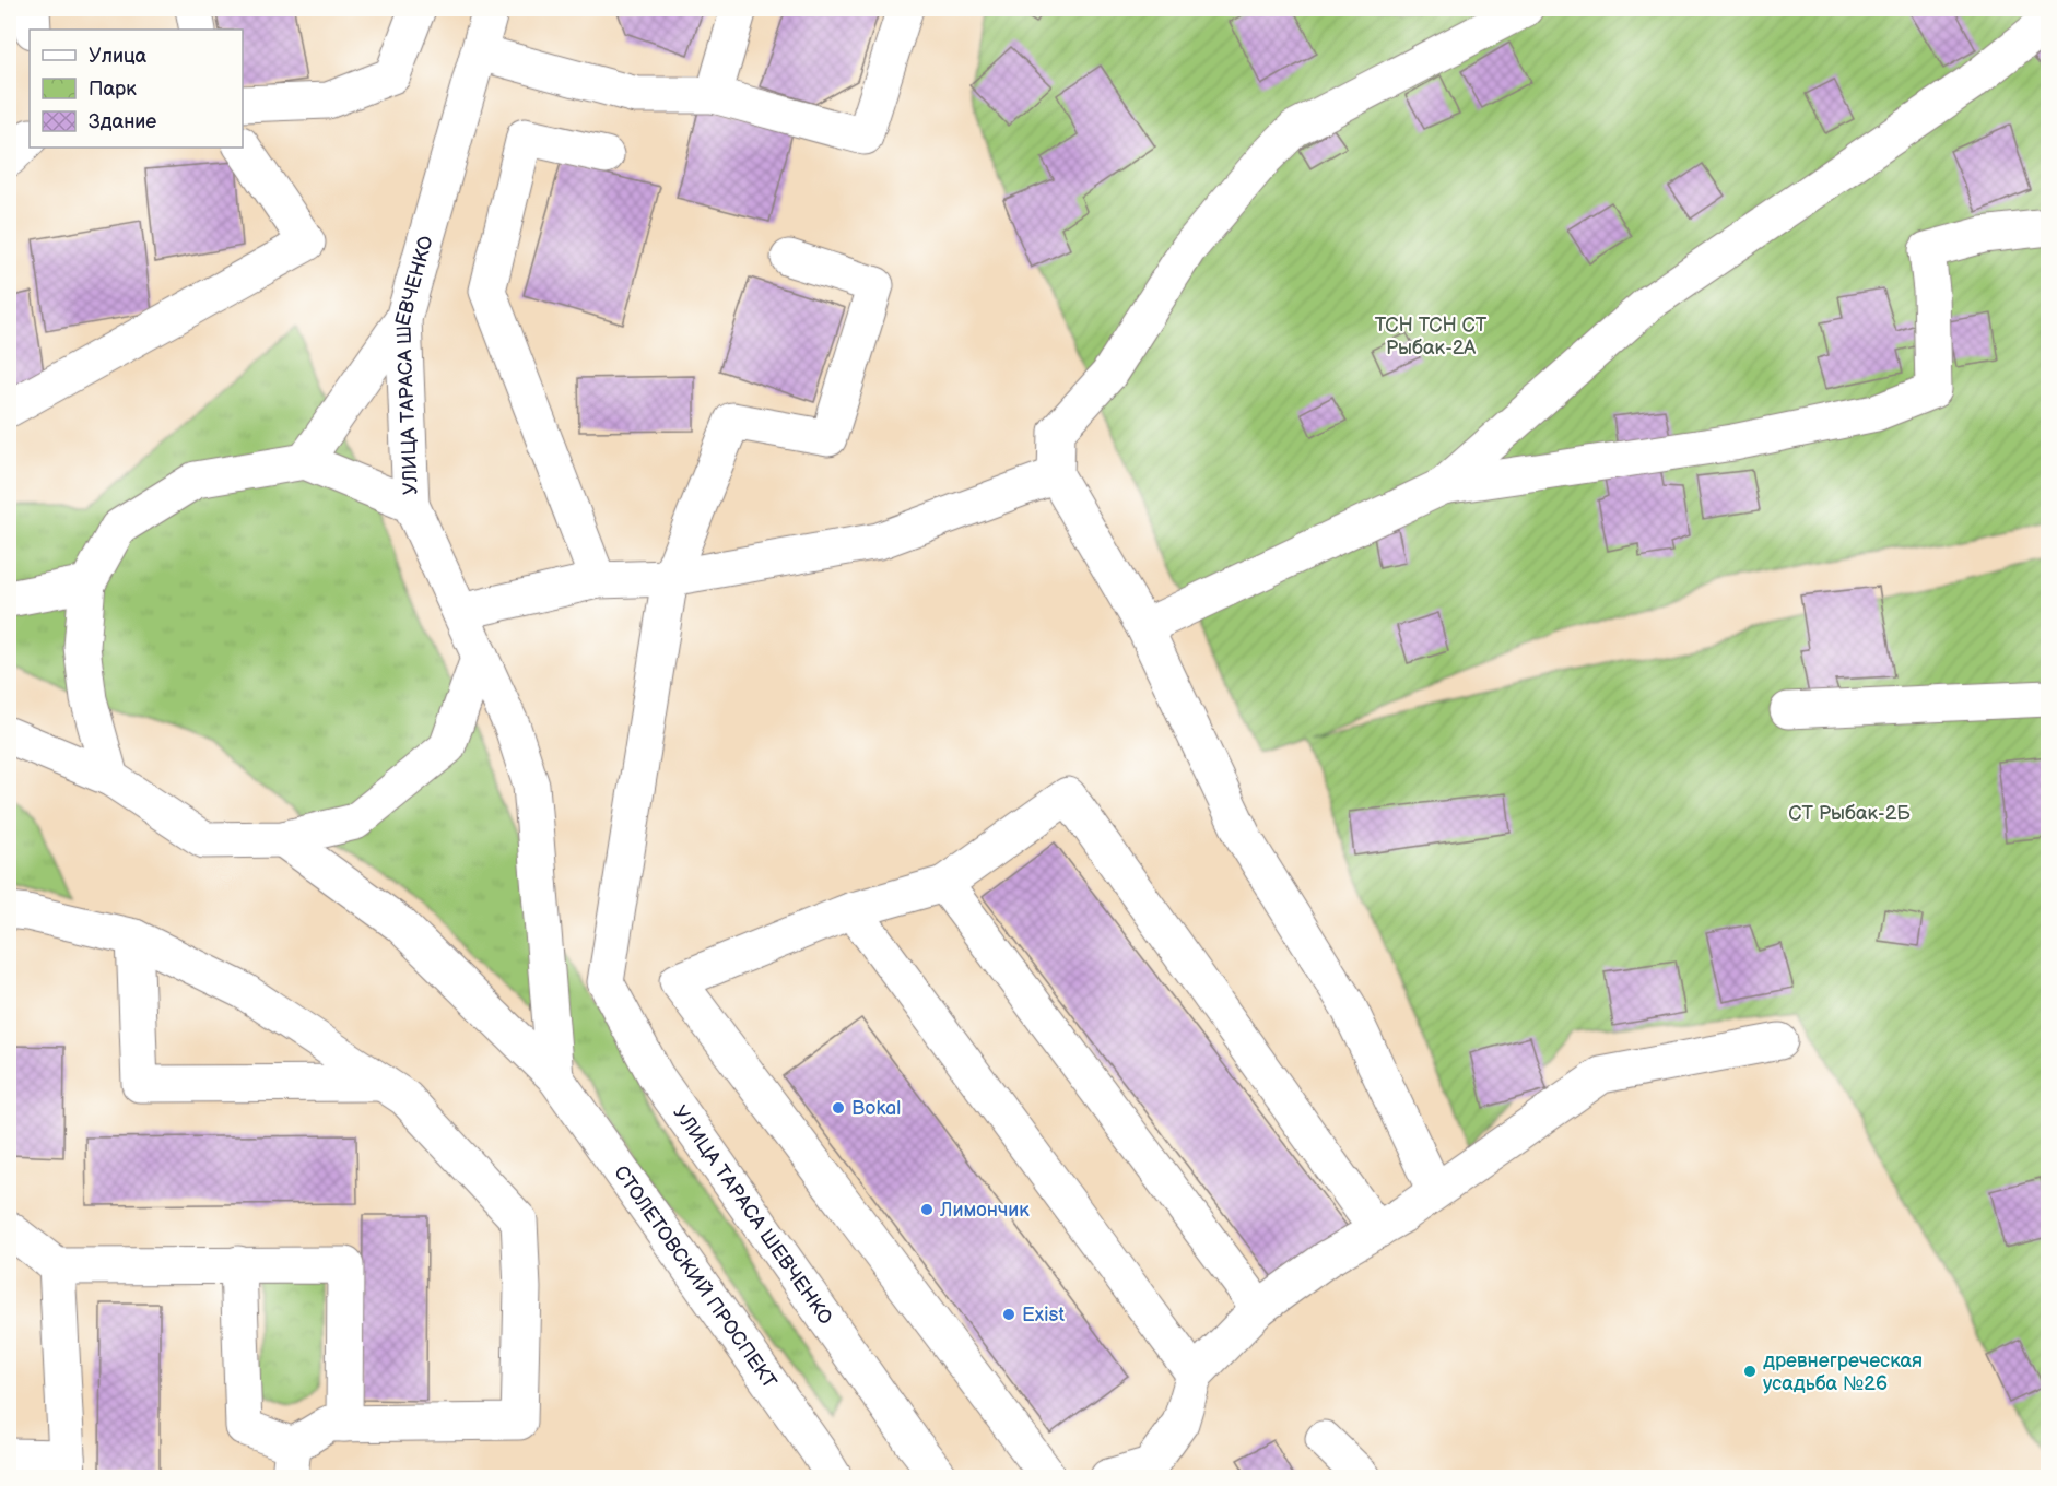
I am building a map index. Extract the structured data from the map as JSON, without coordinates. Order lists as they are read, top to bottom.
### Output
{
  "streets": {
    "main road": ["УЛИЦА ТАРАСА ШЕВЧЕНКО", "СТОЛЕТОВСКИЙ ПРОСПЕКТ"]
  },
  "crossings": [
    ["УЛИЦА ТАРАСА ШЕВЧЕНКО", "СТОЛЕТОВСКИЙ ПРОСПЕКТ"]
  ],
  "parks": ["ТСН ТСН СТ Рыбак-2А", "СТ Рыбак-2Б"],
  "places": [
    "Bokal",
    "Лимончик",
    "Exist",
    "древнегреческая усадьба №26"
  ],
  "legend": ["Улица", "Парк", "Здание"]
}
